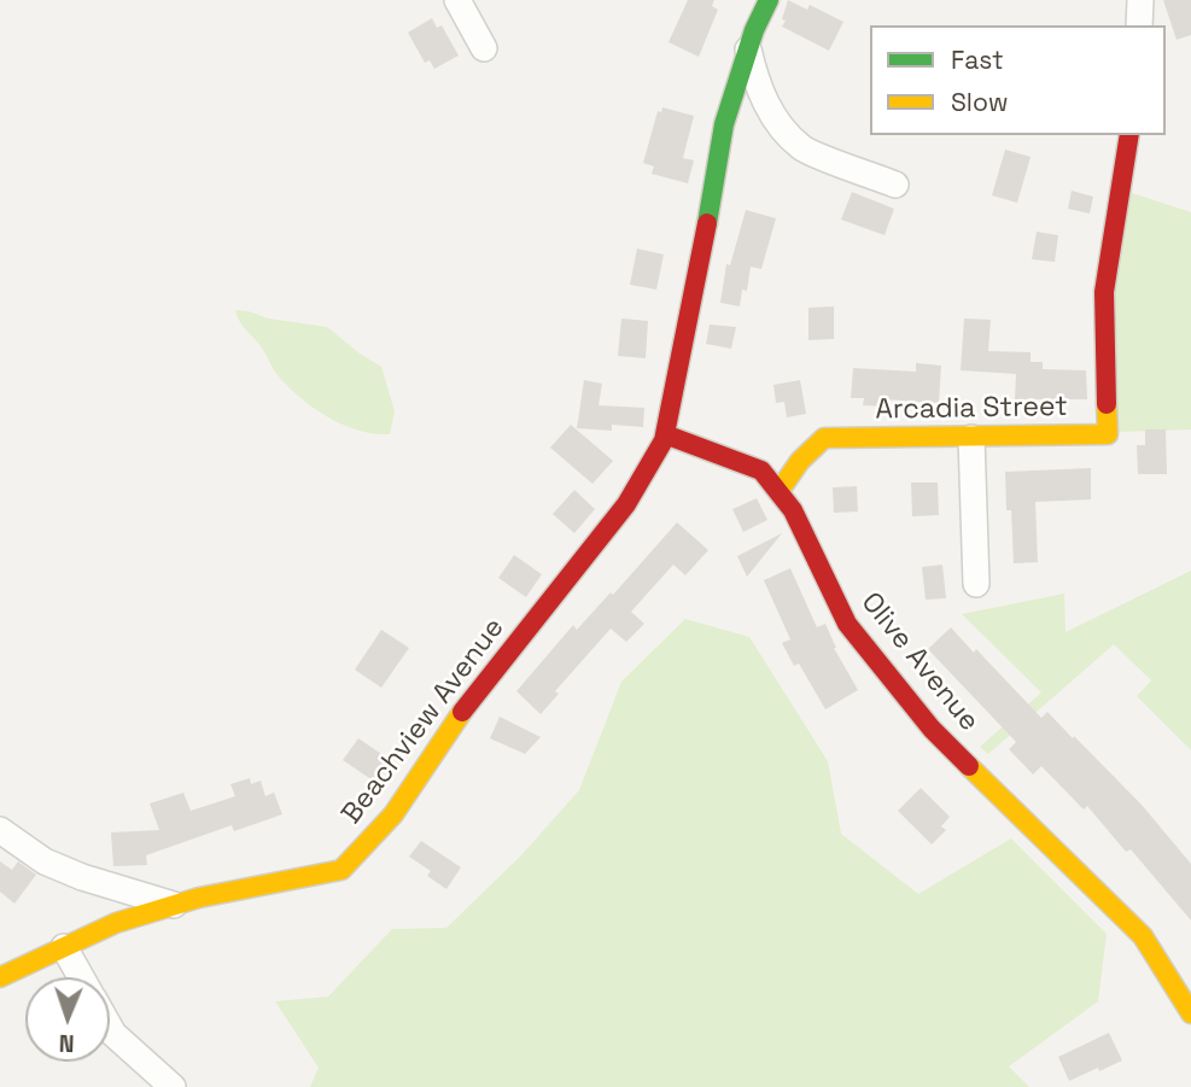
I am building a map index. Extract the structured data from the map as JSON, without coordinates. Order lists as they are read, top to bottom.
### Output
{
  "streets": {
    "street": ["Arcadia Street", "Olive Avenue", "Beachview Avenue"]
  },
  "crossings": [
    ["Arcadia Street", "Olive Avenue"],
    ["Olive Avenue", "Beachview Avenue"]
  ],
  "legend": ["Fast", "Slow"],
  "north": "bottom"
}
